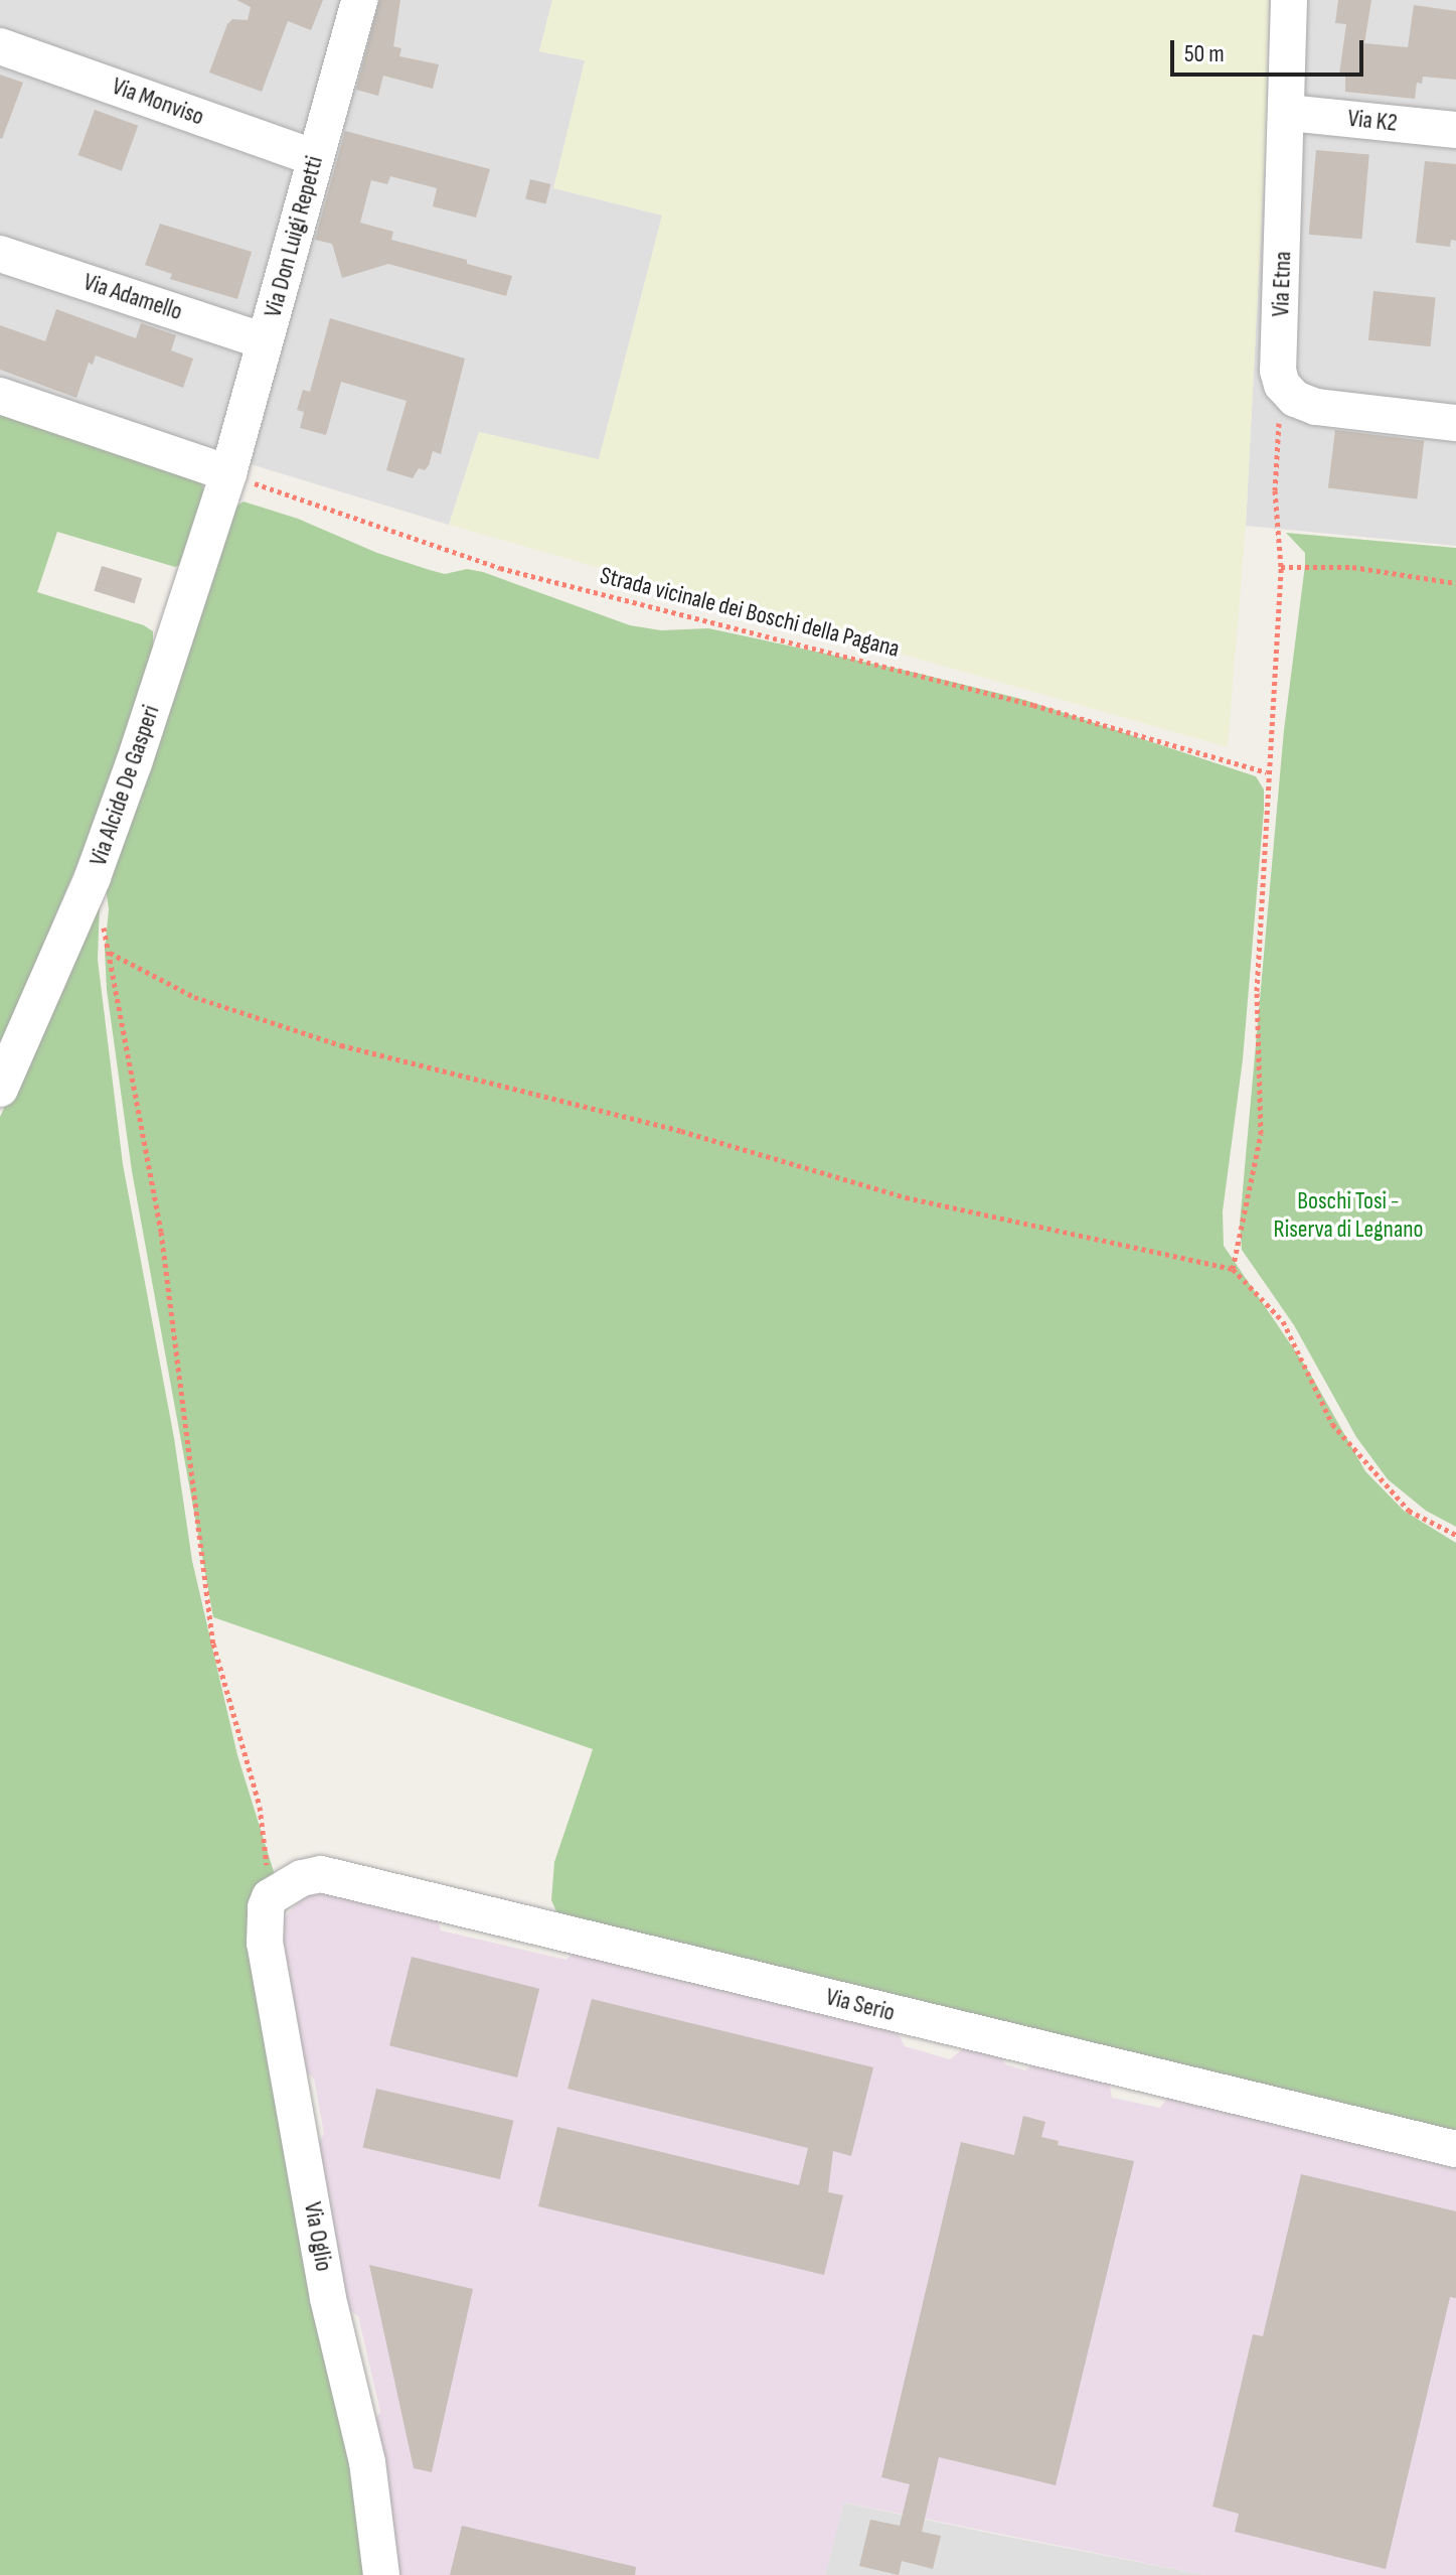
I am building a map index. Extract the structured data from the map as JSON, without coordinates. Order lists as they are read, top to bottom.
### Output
{
  "streets": {
    "street": [
      "Via Monviso",
      "Via K2",
      "Via Don Luigi Repetti",
      "Via Etna",
      "Via Adamello",
      "Via Alcide De Gasperi",
      "Via Serio",
      "Via Oglio"
    ],
    "path": ["Strada vicinale dei Boschi della Pagana"]
  },
  "crossings": [
    ["Via Monviso", "Via Don Luigi Repetti"],
    ["Via K2", "Via Etna"],
    ["Via Don Luigi Repetti", "Via Adamello"],
    ["Via Don Luigi Repetti", "Strada vicinale dei Boschi della Pagana"],
    ["Via Don Luigi Repetti", "Via Alcide De Gasperi"],
    ["Strada vicinale dei Boschi della Pagana", "Via Alcide De Gasperi"],
    ["Via Serio", "Via Oglio"]
  ],
  "parks": ["Boschi Tosi - Riserva di Legnano"],
  "scale_bar": "50 m"
}
